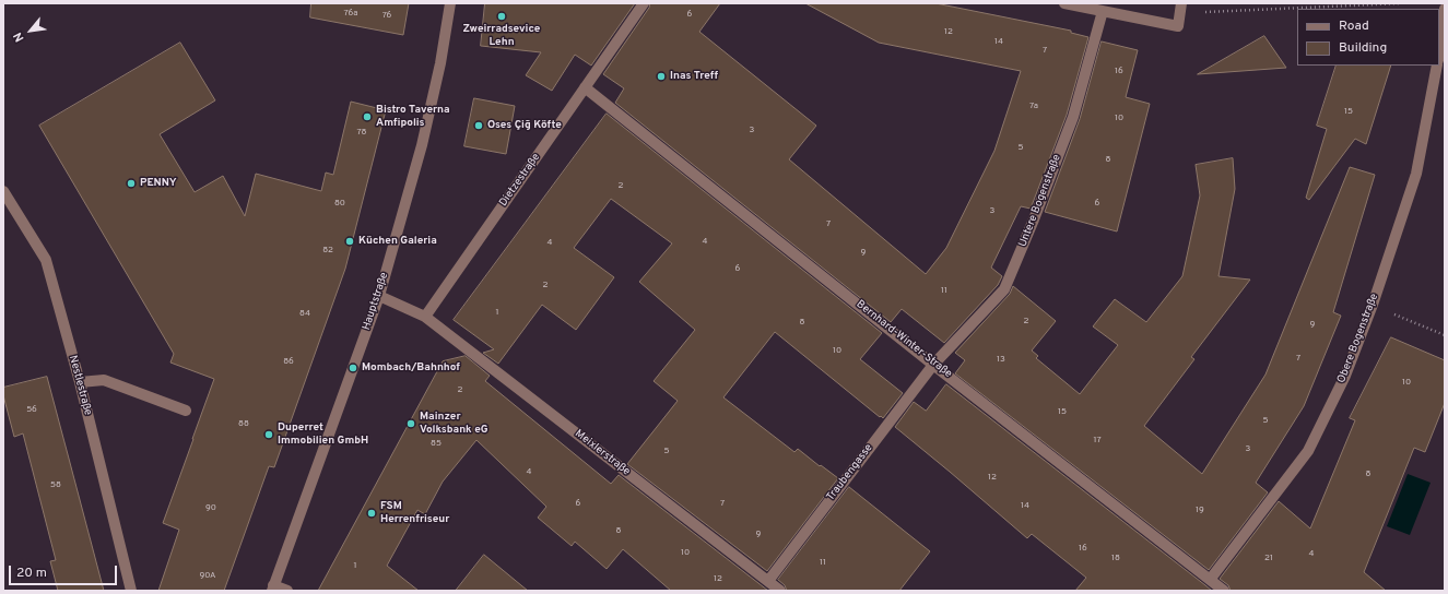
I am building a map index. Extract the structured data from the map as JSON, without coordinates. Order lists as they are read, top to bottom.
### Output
{
  "streets": {
    "street": [
      "Dietzestraße",
      "Untere Bogenstraße",
      "Hauptstraße",
      "Obere Bogenstraße",
      "Bernhard-Winter-Straße",
      "Nestlestraße",
      "Meixlerstraße",
      "Traubengasse"
    ]
  },
  "crossings": [
    ["Dietzestraße", "Bernhard-Winter-Straße"],
    ["Dietzestraße", "Meixlerstraße"],
    ["Untere Bogenstraße", "Bernhard-Winter-Straße"],
    ["Untere Bogenstraße", "Traubengasse"],
    ["Obere Bogenstraße", "Bernhard-Winter-Straße"],
    ["Bernhard-Winter-Straße", "Traubengasse"],
    ["Meixlerstraße", "Traubengasse"]
  ],
  "places": [
    "Zweirradsevice Lehn",
    "Inas Treff",
    "Bistro Taverna Amfipolis",
    "Oses Çiğ Köfte",
    "PENNY",
    "Küchen Galeria",
    "Mombach/Bahnhof",
    "Mainzer Volksbank eG",
    "Duperret Immobilien GmbH",
    "FSM Herrenfriseur"
  ],
  "house_numbers": [
    "76a",
    "6",
    "76",
    "12",
    "14",
    "7",
    "16",
    "7a",
    "15",
    "10",
    "3",
    "78",
    "5",
    "8",
    "2",
    "80",
    "6",
    "3",
    "7",
    "4",
    "4",
    "82",
    "9",
    "6",
    "2",
    "11",
    "1",
    "84",
    "2",
    "8",
    "9",
    "10",
    "7",
    "13",
    "86",
    "10",
    "2",
    "56",
    "15",
    "5",
    "88",
    "17",
    "85",
    "3",
    "5",
    "4",
    "8",
    "12",
    "58",
    "6",
    "7",
    "14",
    "90",
    "19",
    "8",
    "9",
    "16",
    "10",
    "4",
    "18",
    "21",
    "11",
    "1",
    "90A",
    "12"
  ],
  "legend": ["Road", "Building"],
  "scale_bar": "20 m",
  "north": "bottom left"
}
